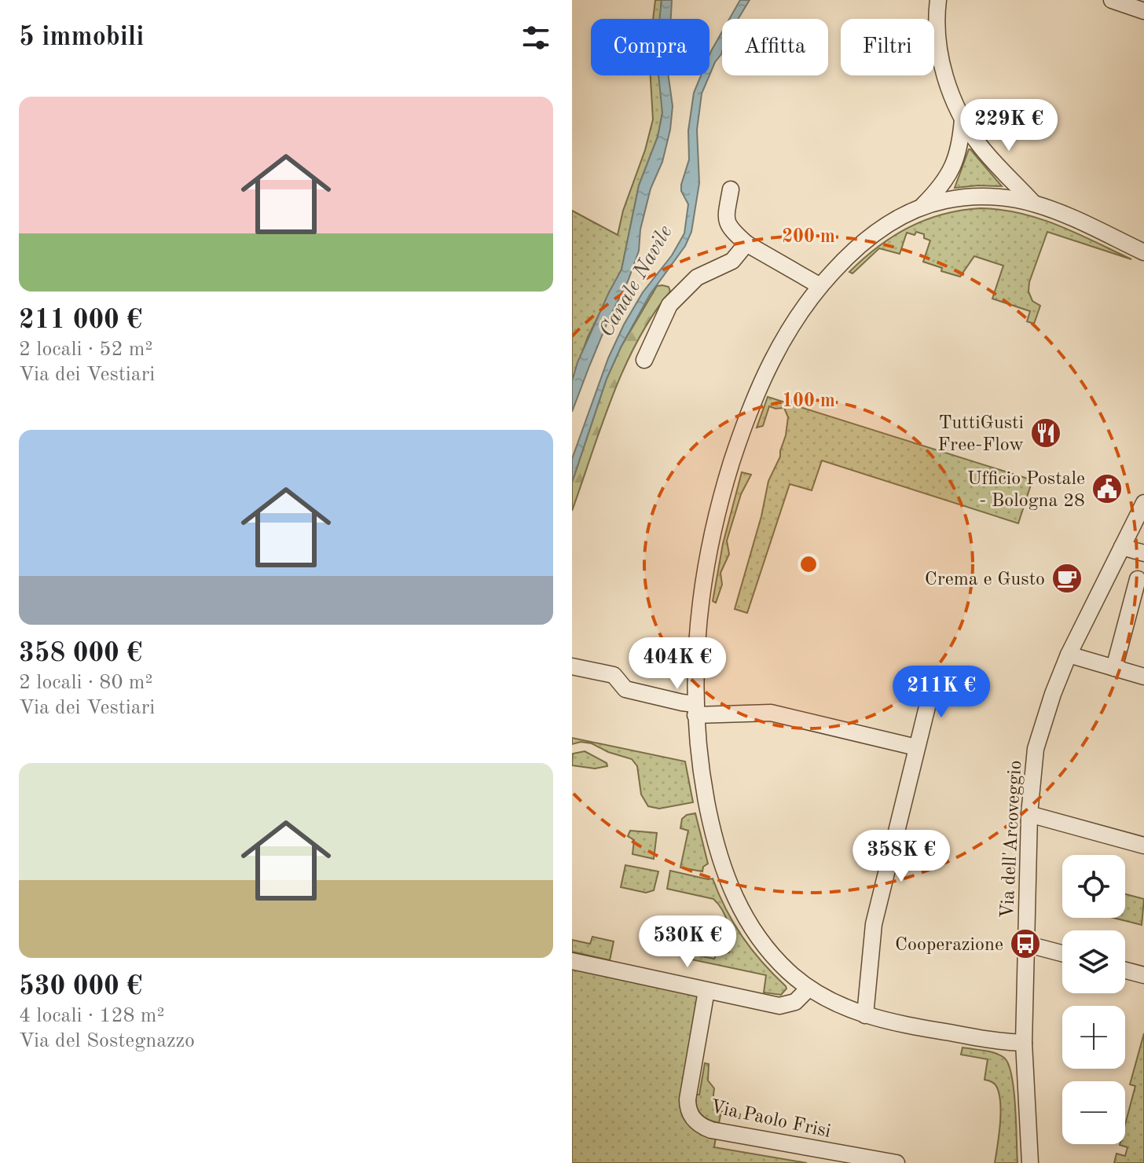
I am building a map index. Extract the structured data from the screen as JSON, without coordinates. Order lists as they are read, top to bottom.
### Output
{
  "streets": {
    "street": ["Via dell'Arcoveggio", "Via Paolo Frisi"]
  },
  "water": ["Canale Navile"],
  "places": {
    "restaurant": ["TuttiGusti Free-Flow"],
    "public building": ["Ufficio Postale - Bologna 28"],
    "cafe": ["Crema e Gusto"],
    "bus stop": ["Cooperazione"]
  },
  "page": {
    "heading": "5 immobili",
    "chip": ["Compra", "Affitta", "Filtri"],
    "list": [
      {
        "name": "211 000 €",
        "note": "2 locali · 52 m² · Via dei Vestiari"
      },
      {
        "name": "358 000 €",
        "note": "2 locali · 80 m² · Via dei Vestiari"
      },
      {
        "name": "530 000 €",
        "note": "4 locali · 128 m² · Via del Sostegnazzo"
      }
    ],
    "price": [
      "229K €",
      "404K €",
      "211K €",
      "358K €",
      "530K €"
    ],
    "map_buttons": ["+", "−"]
  },
  "rings": ["200 m", "100 m"]
}
